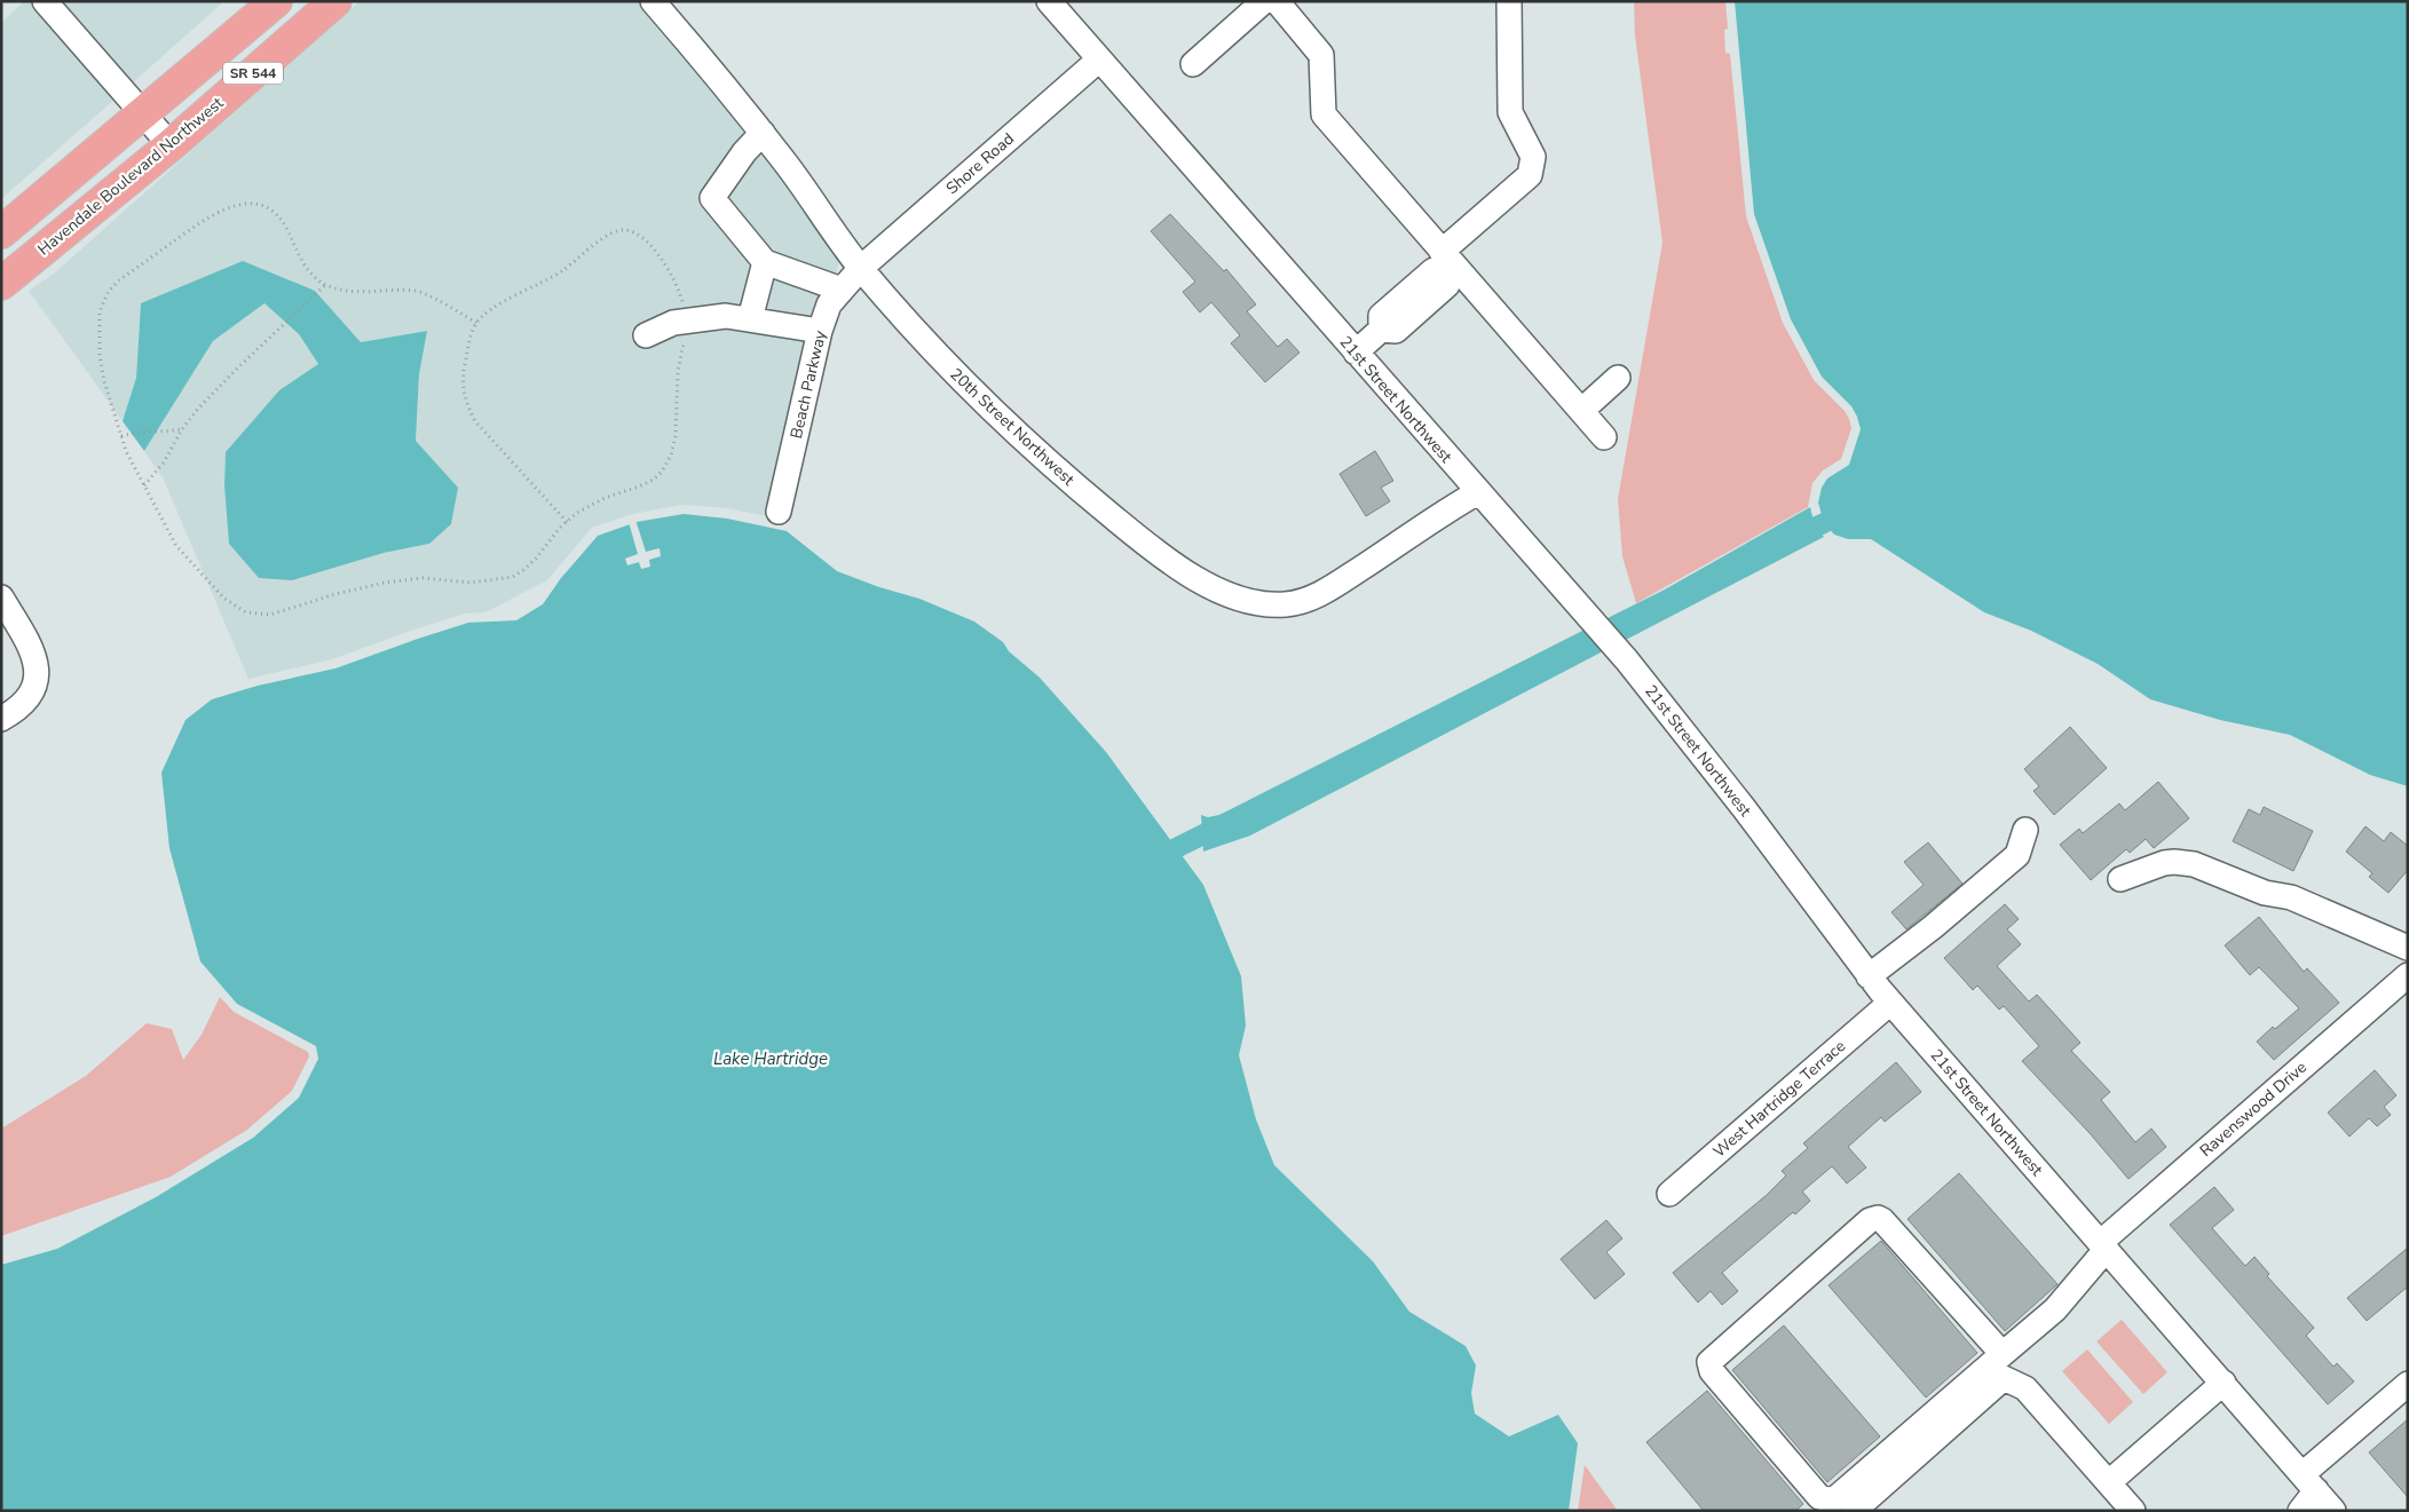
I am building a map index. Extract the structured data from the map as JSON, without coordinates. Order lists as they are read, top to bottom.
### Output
{
  "streets": {
    "main road": ["SR 544", "Havendale Boulevard Northwest"],
    "street": [
      "Shore Road",
      "Beach Parkway",
      "21st Street Northwest",
      "20th Street Northwest",
      "West Hartridge Terrace",
      "Ravenswood Drive"
    ]
  },
  "crossings": [
    ["Shore Road", "Beach Parkway"],
    ["Shore Road", "21st Street Northwest"],
    ["Shore Road", "20th Street Northwest"],
    ["Beach Parkway", "20th Street Northwest"],
    ["21st Street Northwest", "20th Street Northwest"],
    ["21st Street Northwest", "West Hartridge Terrace"],
    ["21st Street Northwest", "Ravenswood Drive"]
  ],
  "water": ["Lake Hartridge"]
}
